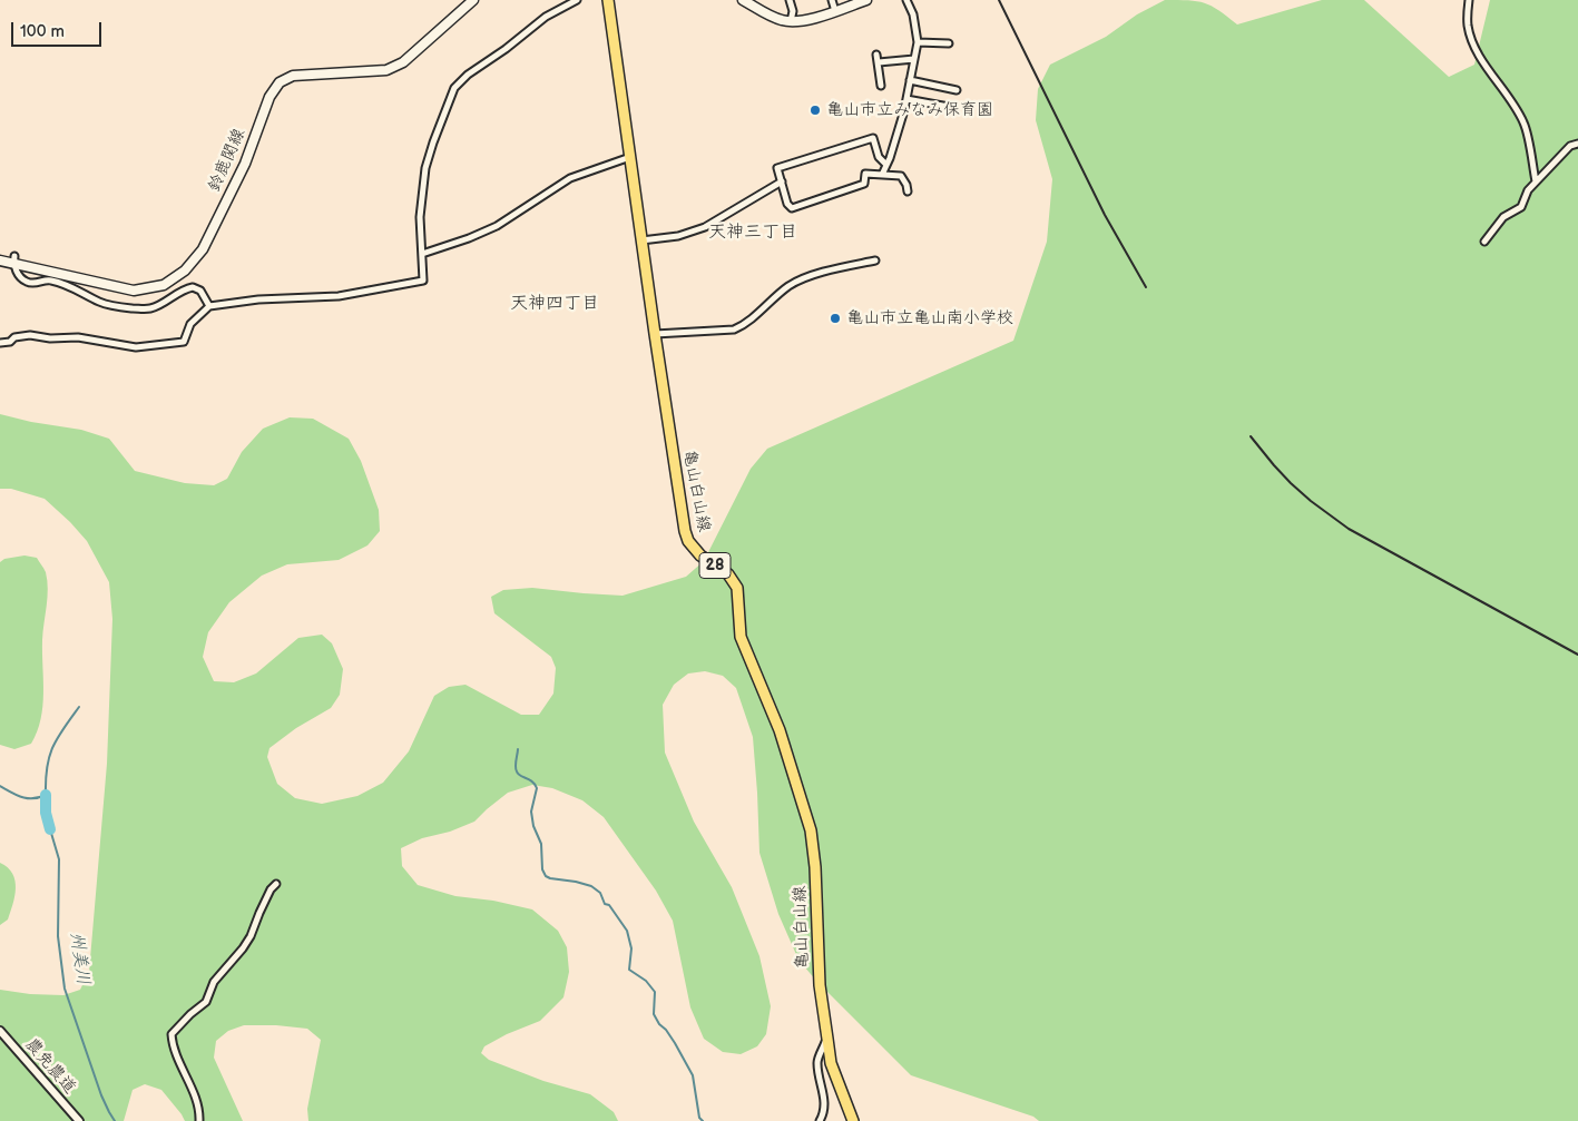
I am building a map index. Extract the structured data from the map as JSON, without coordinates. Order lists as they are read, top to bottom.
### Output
{
  "streets": {
    "main road": ["鈴鹿関線", "亀山白山線", "28"],
    "street": ["農免農道"]
  },
  "districts": ["天神三丁目", "天神四丁目"],
  "water": ["州美川"],
  "places": ["亀山市立みなみ保育園", "亀山市立亀山南小学校"],
  "scale_bar": "100 m"
}
